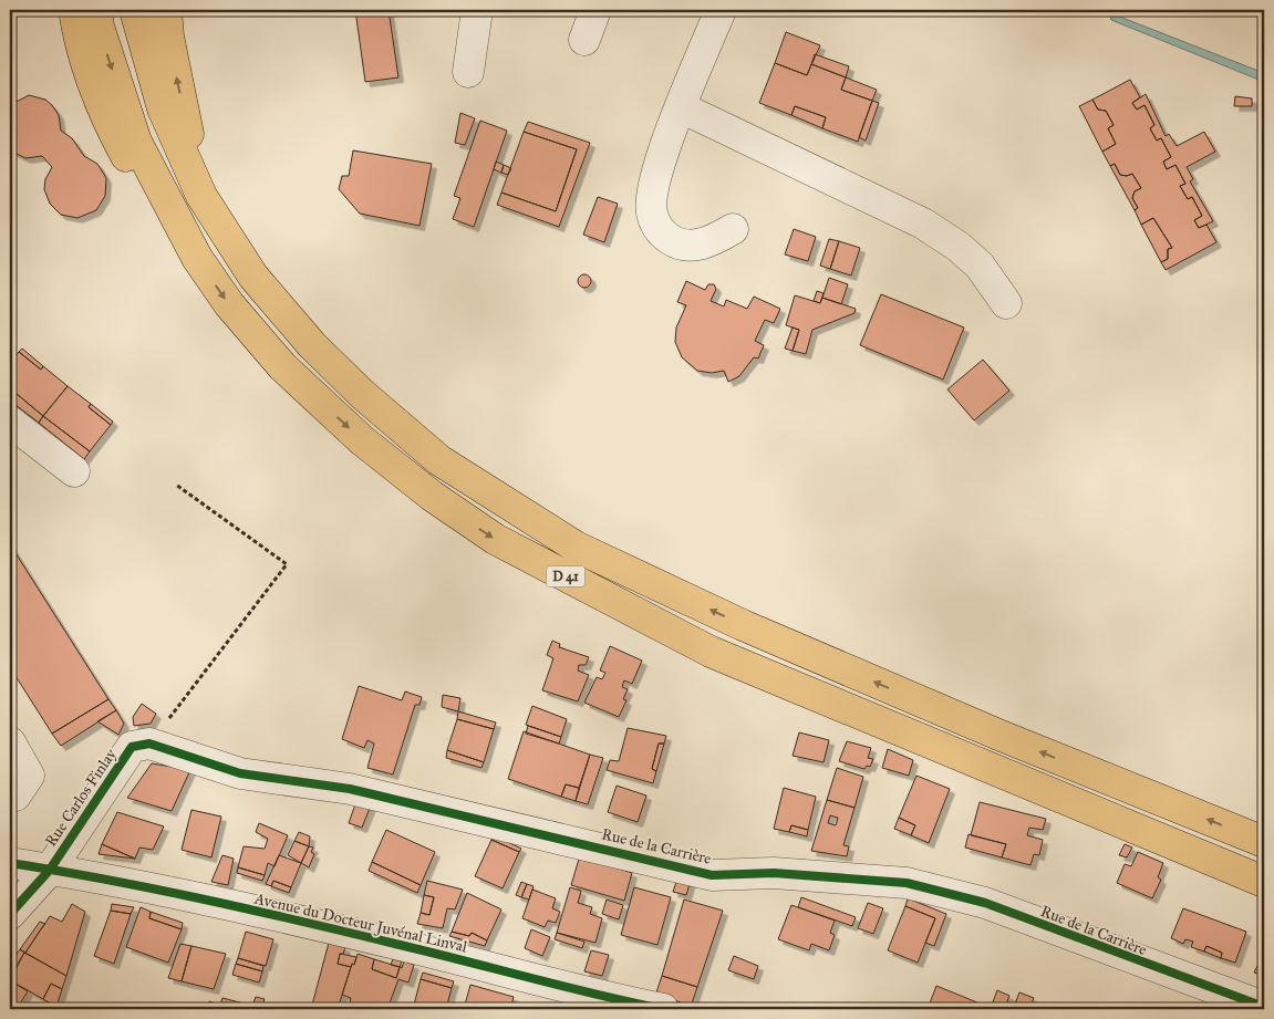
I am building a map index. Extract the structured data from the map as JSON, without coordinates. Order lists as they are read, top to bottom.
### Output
{
  "streets": {
    "highway": ["D 41"],
    "street": ["Rue Carlos Finlay", "Rue de la Carrière", "Avenue du Docteur Juvénal Linval"]
  },
  "crossings": [
    ["Rue Carlos Finlay", "Rue de la Carrière"],
    ["Rue Carlos Finlay", "Avenue du Docteur Juvénal Linval"]
  ]
}
